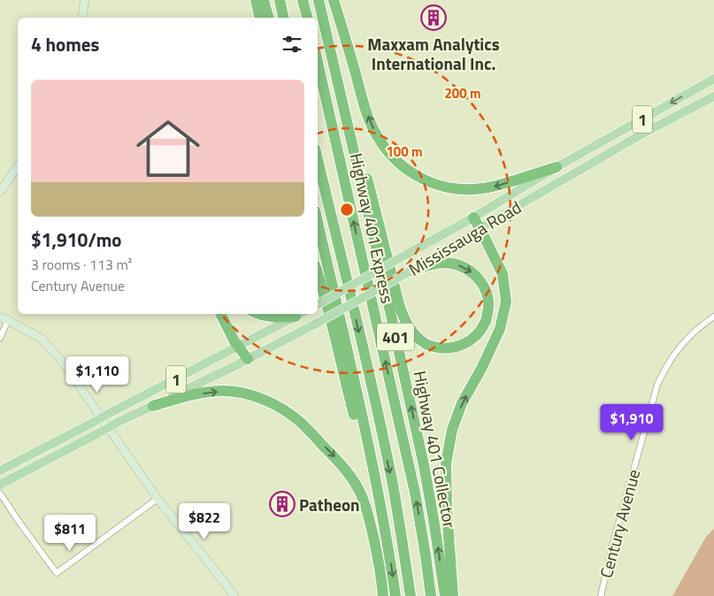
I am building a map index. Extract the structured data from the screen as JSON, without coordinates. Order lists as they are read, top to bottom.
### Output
{
  "streets": {
    "highway": ["Highway 401 Express", "401", "Highway 401 Collector"],
    "main road": ["1", "Mississauga Road"],
    "street": ["Century Avenue"]
  },
  "places": {
    "building": ["Maxxam Analytics International Inc.", "Patheon"]
  },
  "page": {
    "heading": "4 homes",
    "list": [
      {
        "name": "$1,910/mo",
        "note": "3 rooms · 113 m² · Century Avenue"
      }
    ],
    "price": [
      "$1,110",
      "$1,910",
      "$822",
      "$811"
    ]
  },
  "rings": ["200 m", "100 m"]
}
